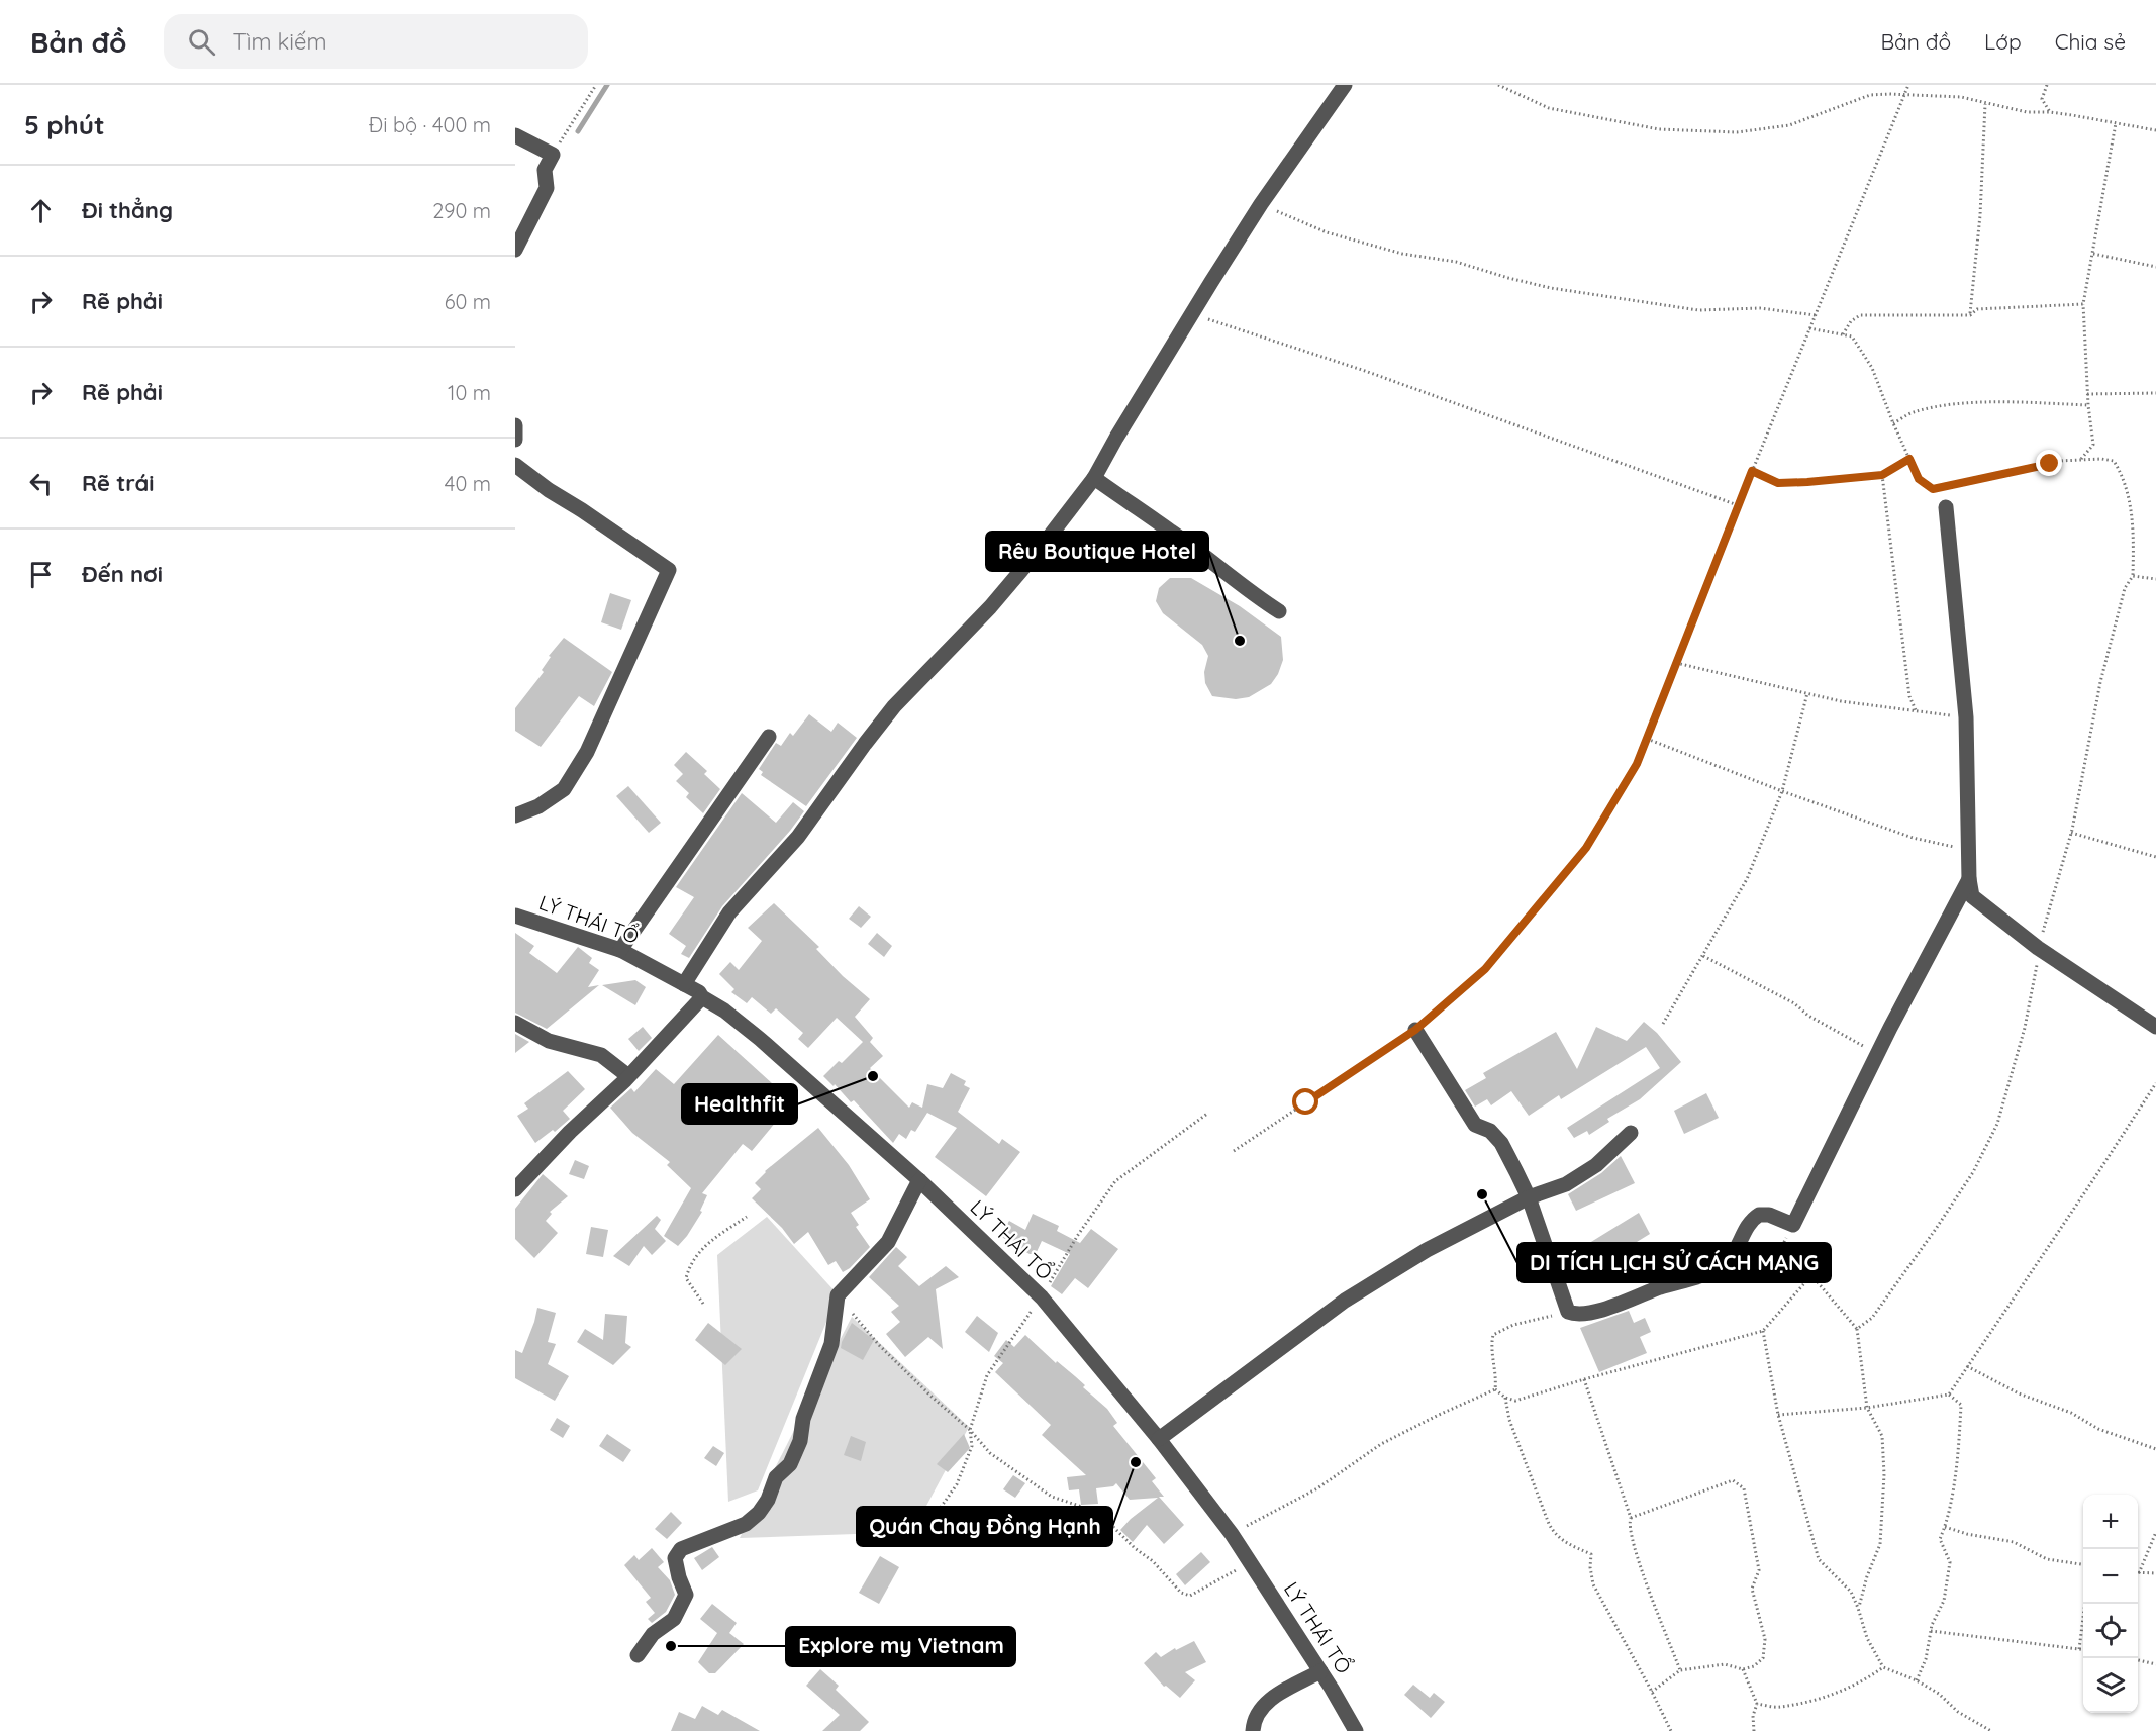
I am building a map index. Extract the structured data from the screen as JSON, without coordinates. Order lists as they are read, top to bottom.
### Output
{
  "streets": {
    "street": ["LÝ THÁI TỔ"]
  },
  "places": [
    "Rêu Boutique Hotel",
    "Healthfit",
    "DI TÍCH LỊCH SỬ CÁCH MẠNG",
    "Quán Chay Đồng Hạnh",
    "Explore my Vietnam"
  ],
  "page": {
    "header": "Bản đồ",
    "search": "Tìm kiếm",
    "nav": ["Bản đồ", "Lớp", "Chia sẻ"],
    "heading": ["5 phút", "Đi bộ · 400 m"],
    "list": [
      ["Đi thẳng", "290 m"],
      ["Rẽ phải", "60 m"],
      ["Rẽ phải", "10 m"],
      ["Rẽ trái", "40 m"],
      "Đến nơi"
    ],
    "map_buttons": ["+", "−"]
  }
}
